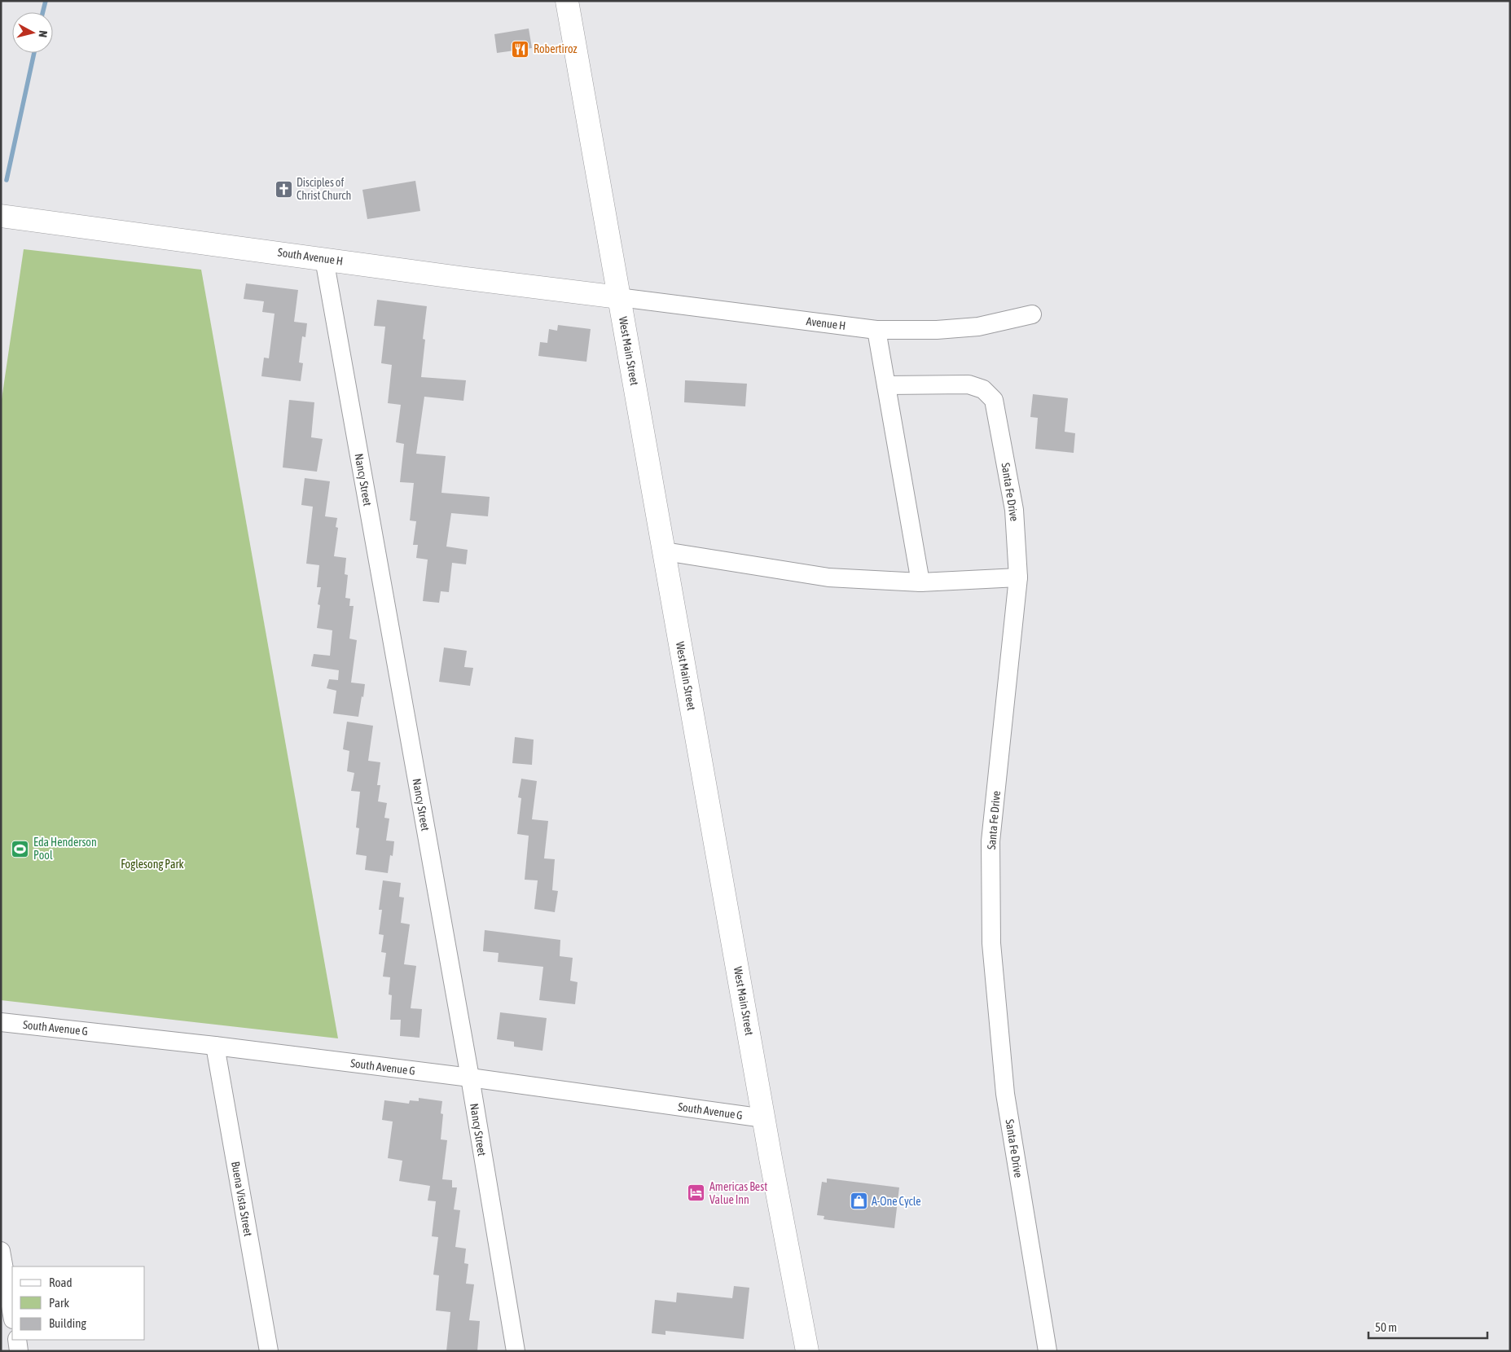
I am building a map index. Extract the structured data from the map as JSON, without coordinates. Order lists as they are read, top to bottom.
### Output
{
  "streets": {
    "main road": ["South Avenue H", "West Main Street"],
    "street": [
      "Avenue H",
      "Nancy Street",
      "Santa Fe Drive",
      "South Avenue G",
      "Buena Vista Street"
    ]
  },
  "crossings": [
    ["South Avenue H", "Avenue H"],
    ["South Avenue H", "West Main Street"],
    ["South Avenue H", "Nancy Street"],
    ["Avenue H", "West Main Street"],
    ["West Main Street", "South Avenue G"],
    ["Nancy Street", "South Avenue G"],
    ["South Avenue G", "Buena Vista Street"]
  ],
  "parks": ["Foglesong Park"],
  "places": {
    "restaurant": ["Robertiroz"],
    "church": ["Disciples of Christ Church"],
    "sports": ["Eda Henderson Pool"],
    "hotel": ["Americas Best Value Inn"],
    "shop": ["A-One Cycle"]
  },
  "legend": ["Road", "Park", "Building"],
  "scale_bar": "50 m",
  "north": "right"
}
